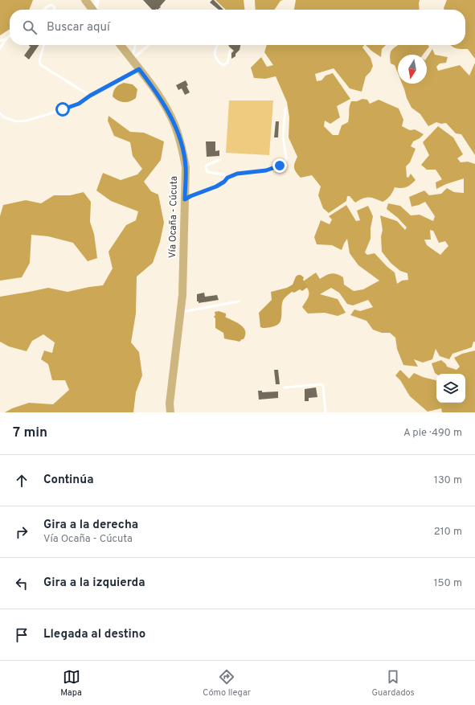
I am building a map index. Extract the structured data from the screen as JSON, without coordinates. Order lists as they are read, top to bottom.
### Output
{
  "streets": {
    "main road": ["Vía Ocaña - Cúcuta"]
  },
  "north": "bottom",
  "page": {
    "search": "Buscar aquí",
    "heading": ["7 min", "A pie · 490 m"],
    "list": [
      ["Continúa", "130 m"],
      ["Gira a la derecha", "Vía Ocaña - Cúcuta", "210 m"],
      ["Gira a la izquierda", "150 m"],
      "Llegada al destino"
    ],
    "nav": ["Mapa", "Cómo llegar", "Guardados"]
  }
}
